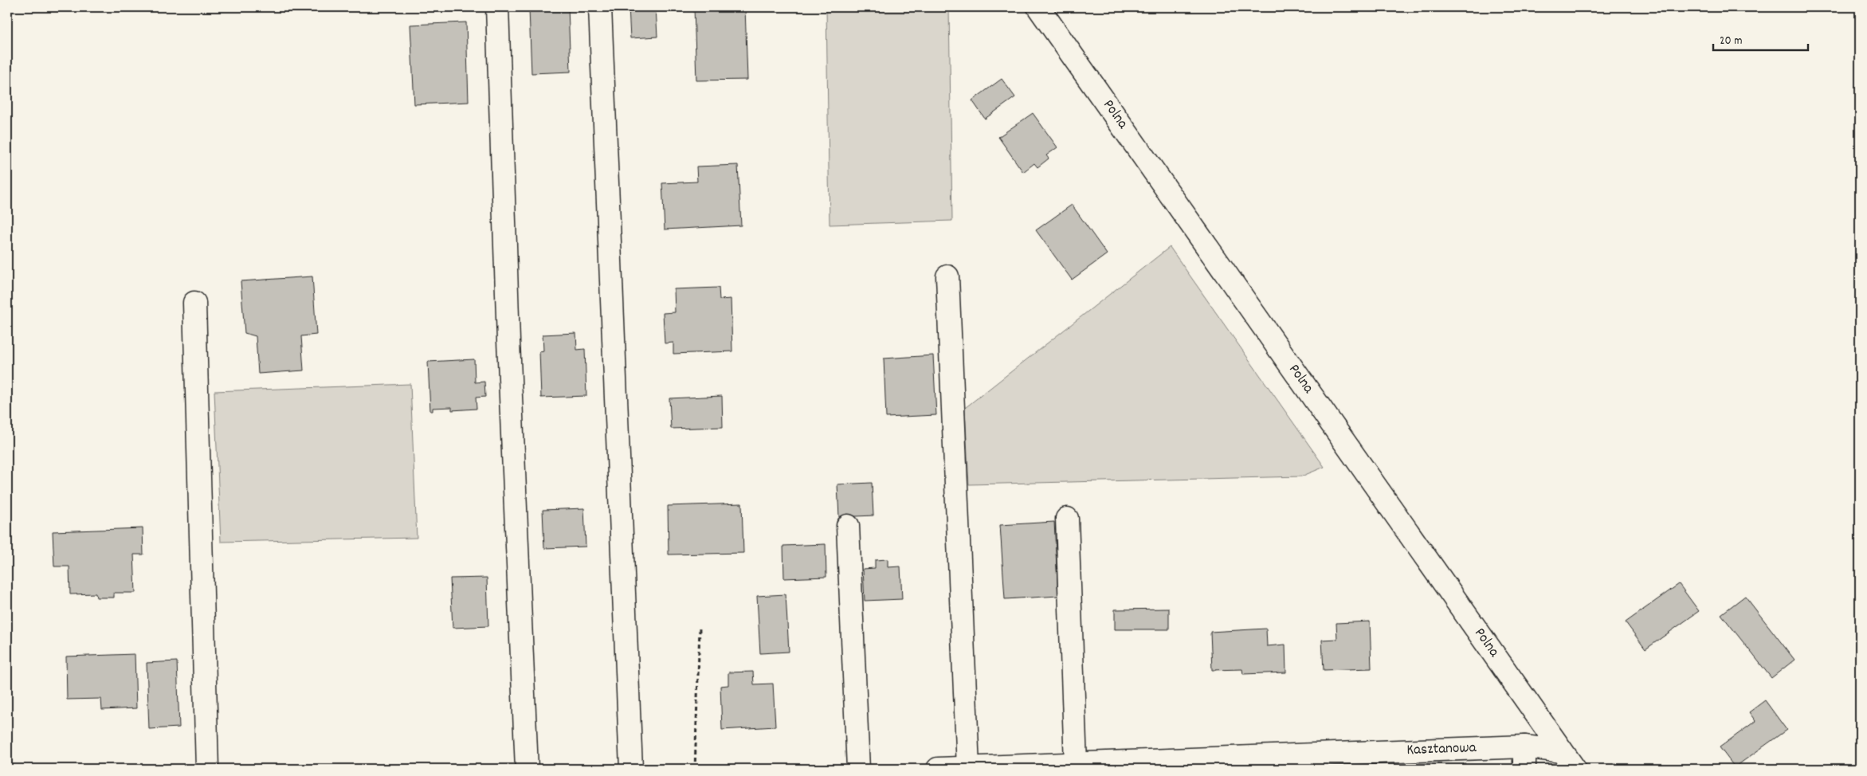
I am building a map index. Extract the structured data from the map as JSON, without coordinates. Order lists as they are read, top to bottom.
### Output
{
  "streets": {
    "street": ["Polna", "Kasztanowa"]
  },
  "crossings": [
    ["Polna", "Kasztanowa"]
  ],
  "scale_bar": "20 m"
}
